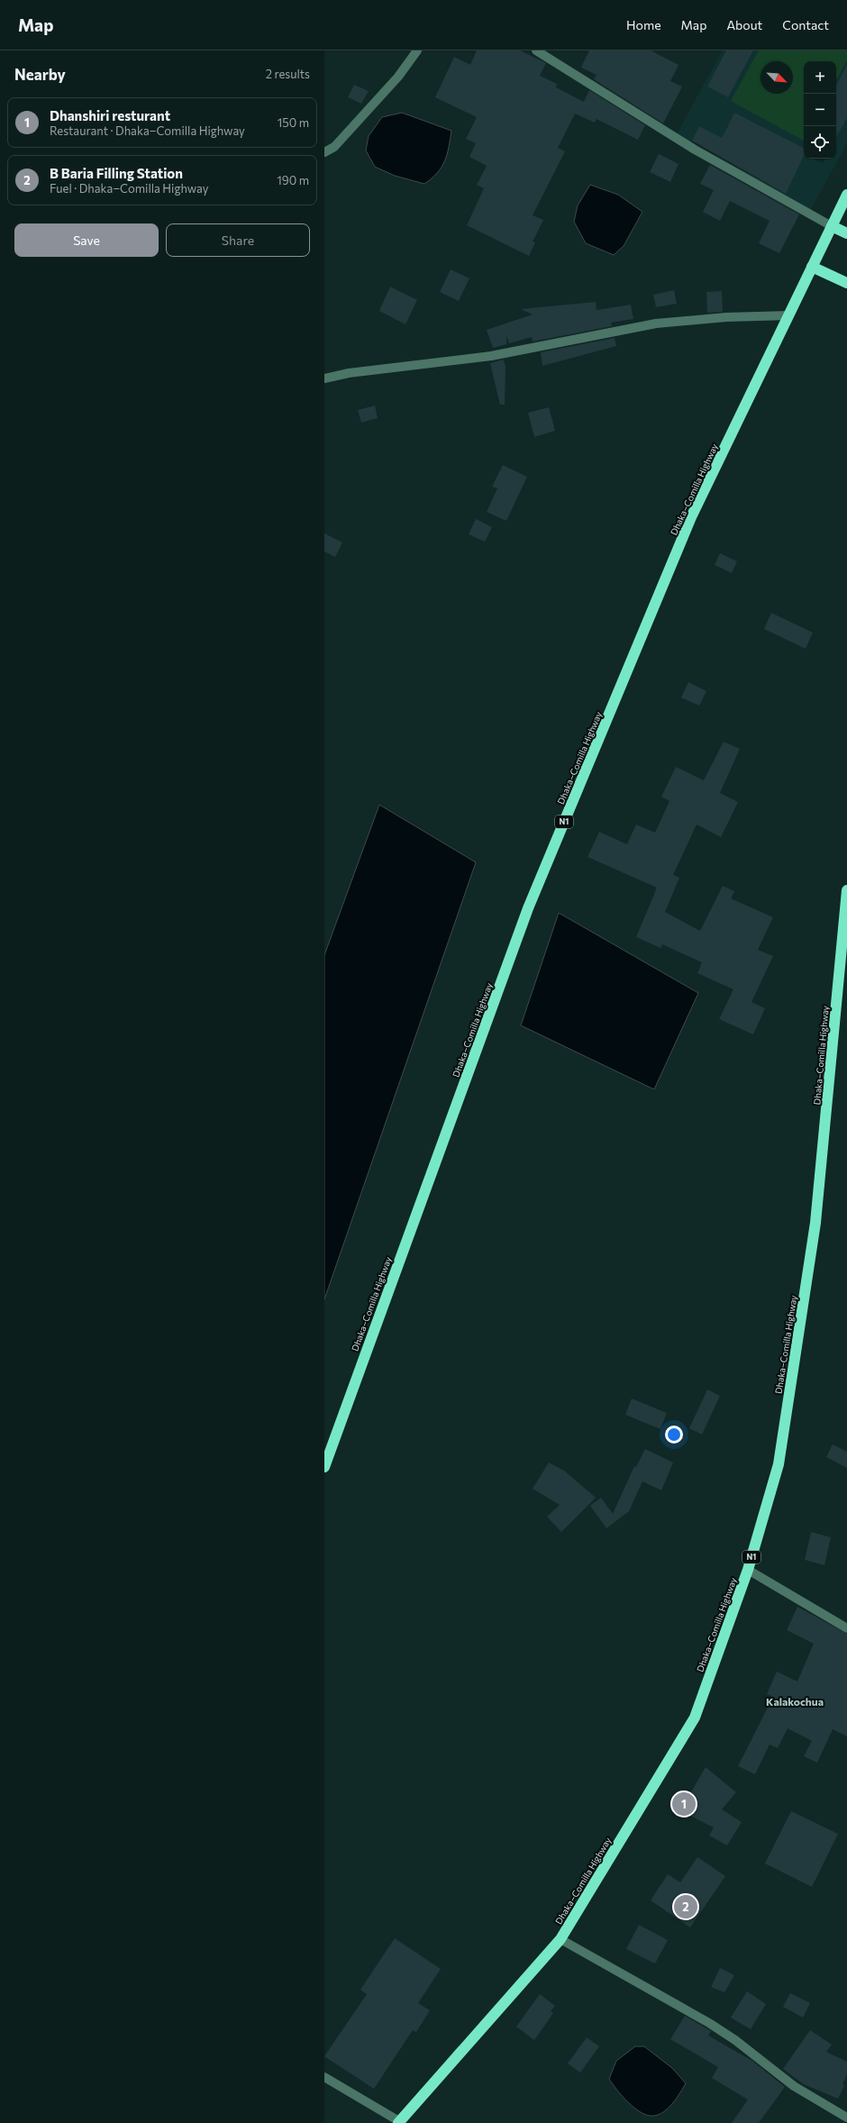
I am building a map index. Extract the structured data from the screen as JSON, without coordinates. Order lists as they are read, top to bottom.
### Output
{
  "streets": {
    "highway": ["Dhaka–Comilla Highway", "N1"]
  },
  "districts": ["Kalakochua"],
  "north": "bottom right",
  "page": {
    "header": "Map",
    "nav": [
      "Home",
      "Map",
      "About",
      "Contact"
    ],
    "heading": ["Nearby", "2 results"],
    "map_buttons": ["+", "−"],
    "list": [
      {
        "mark": "1",
        "name": "Dhanshiri resturant",
        "note": "Restaurant · Dhaka–Comilla Highway",
        "value": "150 m"
      },
      {
        "mark": "2",
        "name": "B Baria Filling Station",
        "note": "Fuel · Dhaka–Comilla Highway",
        "value": "190 m"
      }
    ],
    "buttons": ["Save", "Share"],
    "pins": ["1", "2"]
  }
}
